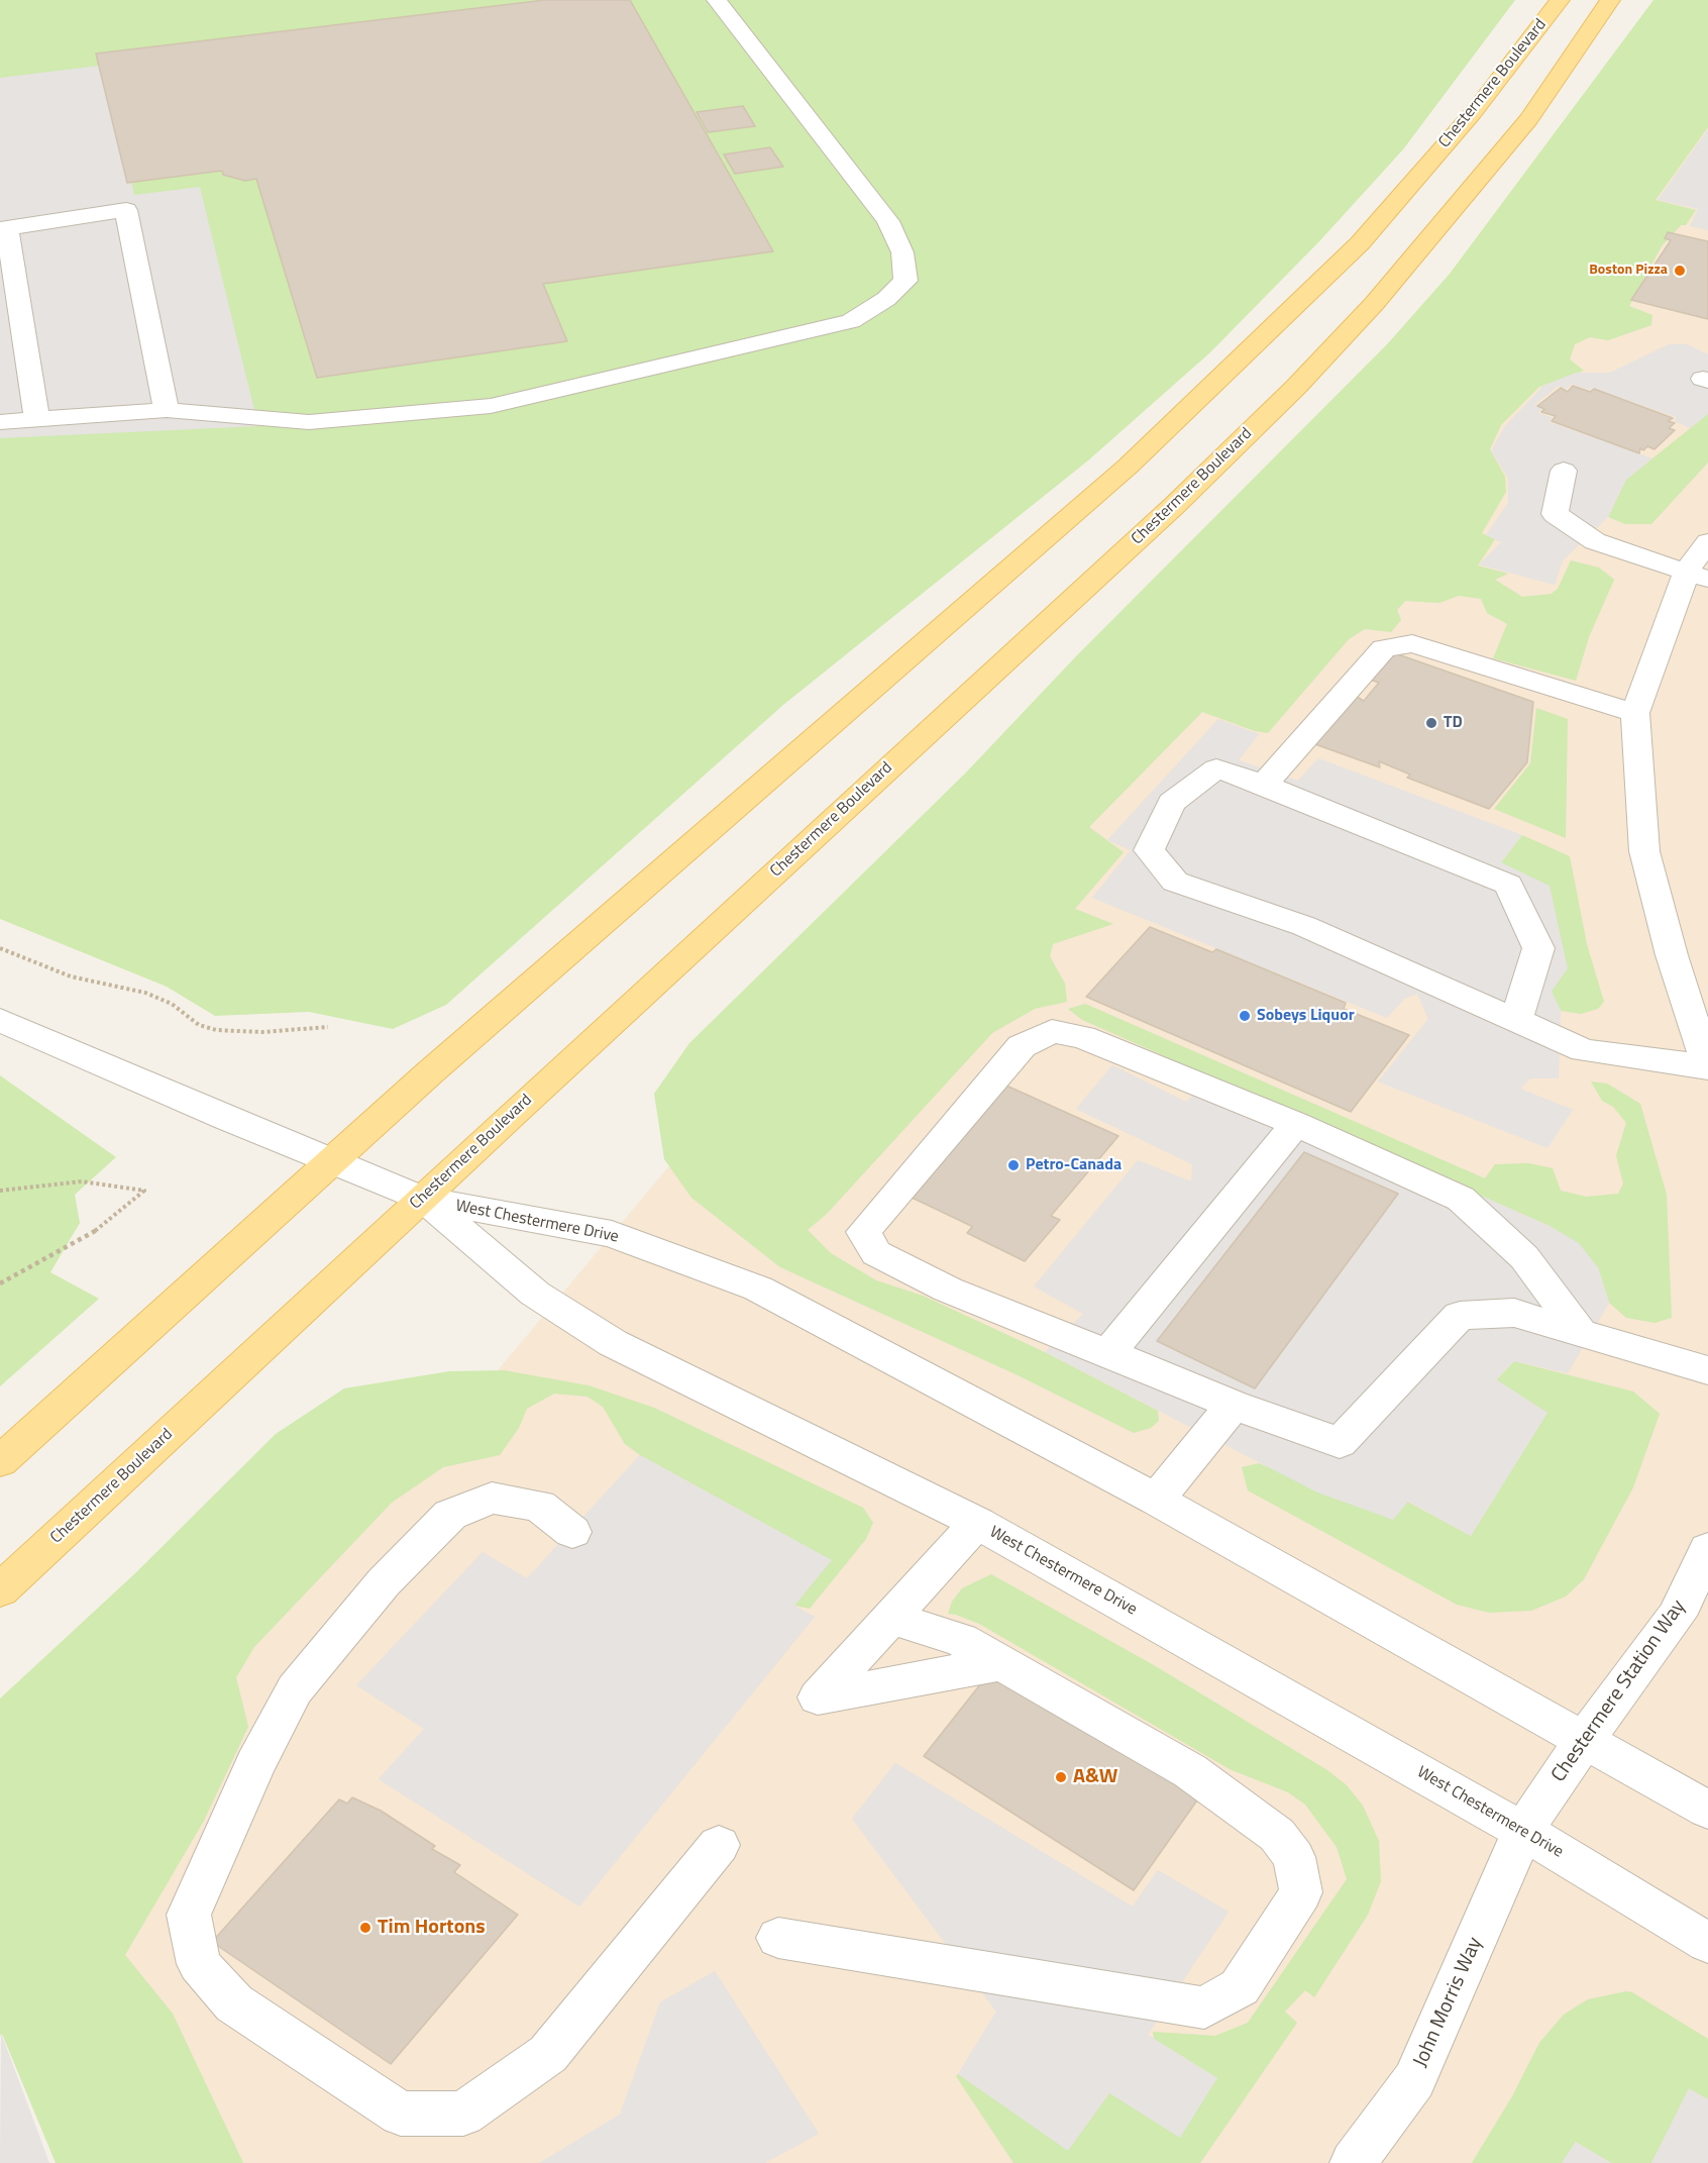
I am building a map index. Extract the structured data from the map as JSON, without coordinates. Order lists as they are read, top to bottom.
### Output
{
  "streets": {
    "main road": ["Chestermere Boulevard"],
    "street": ["West Chestermere Drive", "Chestermere Station Way", "John Morris Way"]
  },
  "crossings": [
    ["Chestermere Boulevard", "West Chestermere Drive"],
    ["West Chestermere Drive", "Chestermere Station Way"],
    ["West Chestermere Drive", "John Morris Way"],
    ["Chestermere Station Way", "John Morris Way"]
  ],
  "places": [
    "Boston Pizza",
    "TD",
    "Sobeys Liquor",
    "Petro-Canada",
    "A&W",
    "Tim Hortons"
  ]
}
